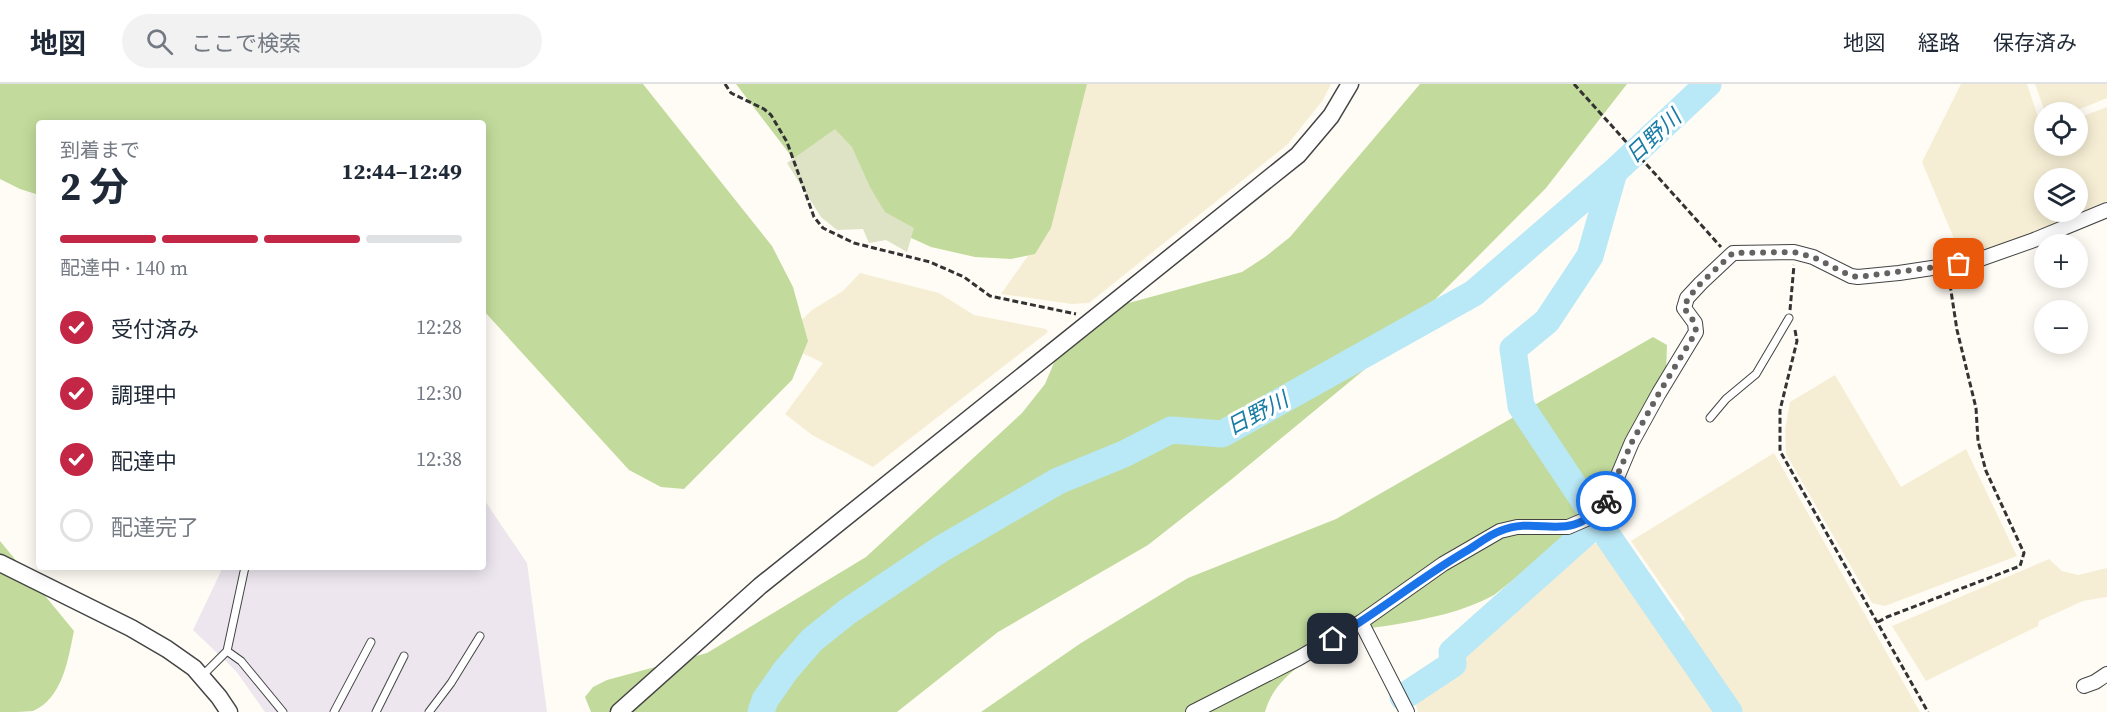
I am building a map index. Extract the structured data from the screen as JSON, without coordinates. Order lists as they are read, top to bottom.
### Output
{
  "water": ["日野川"],
  "page": {
    "header": "地図",
    "search": "ここで検索",
    "nav": ["地図", "経路", "保存済み"],
    "map_buttons": ["+", "−"],
    "heading": ["2 分", "到着まで", "12:44–12:49"],
    "bar": "配達中 · 140 m",
    "list": [
      ["受付済み", "12:28"],
      ["調理中", "12:30"],
      ["配達中", "12:38"],
      "配達完了"
    ]
  }
}
